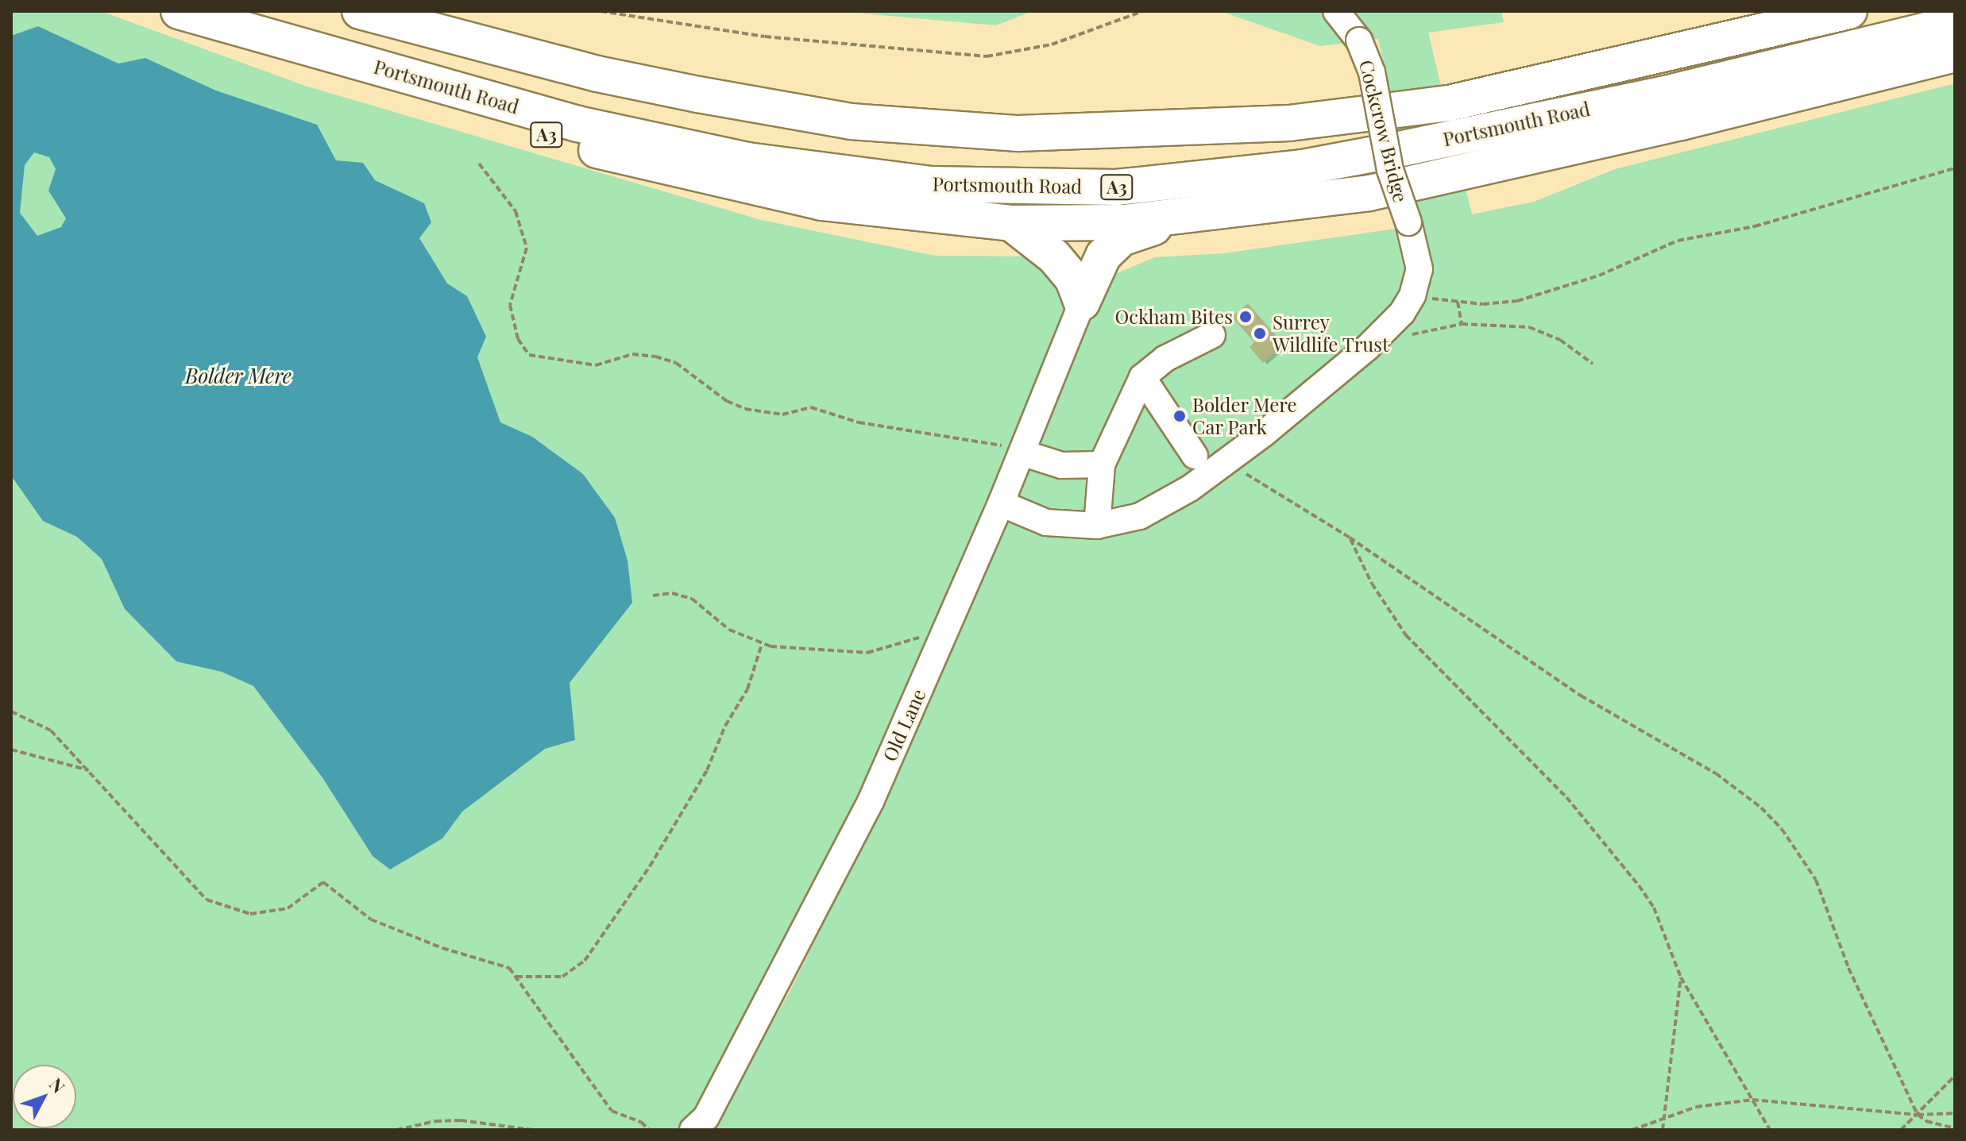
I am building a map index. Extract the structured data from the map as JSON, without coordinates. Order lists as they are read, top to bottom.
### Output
{
  "streets": {
    "highway": ["Portsmouth Road", "A3"],
    "street": ["Cockcrow Bridge", "Old Lane"]
  },
  "crossings": [
    ["Portsmouth Road", "A3"],
    ["A3", "Old Lane"]
  ],
  "water": ["Bolder Mere"],
  "places": ["Ockham Bites", "Surrey Wildlife Trust", "Bolder Mere Car Park"],
  "north": "top right"
}
